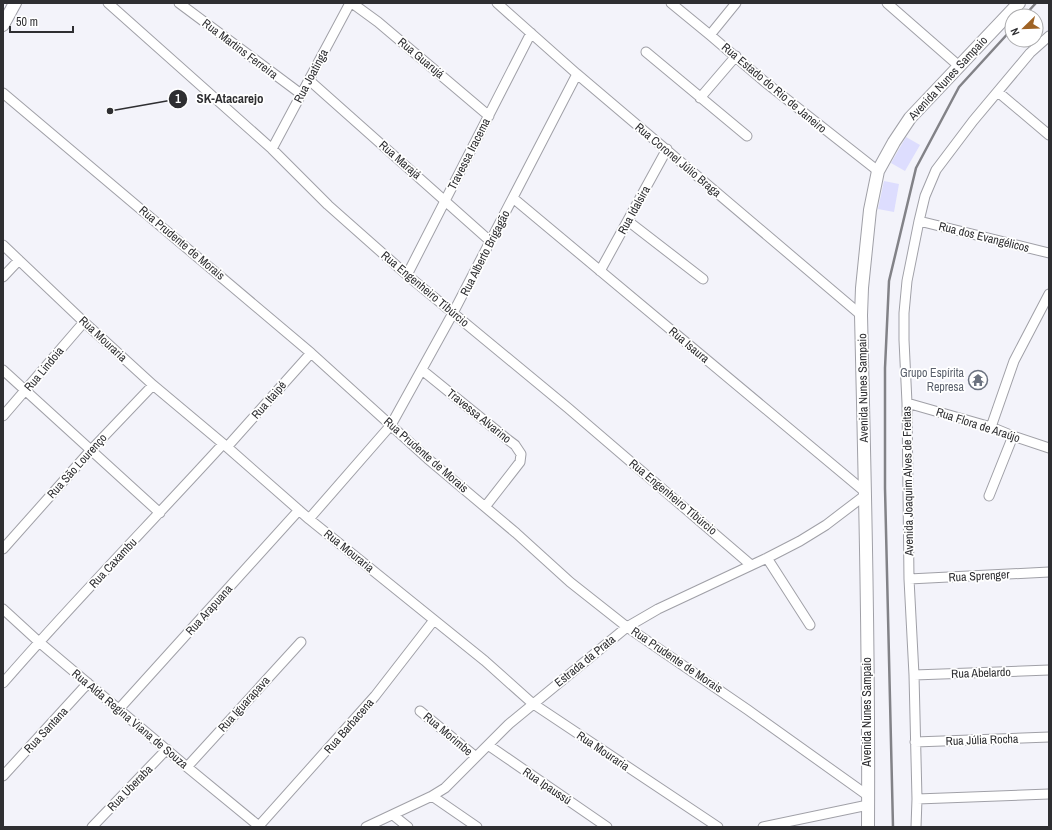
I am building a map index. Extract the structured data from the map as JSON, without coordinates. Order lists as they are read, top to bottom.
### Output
{
  "streets": {
    "street": [
      "Rua Martins Ferreira",
      "Rua Guarujá",
      "Rua Joatinga",
      "Avenida Nunes Sampaio",
      "Rua Estado do Rio de Janeiro",
      "Travessa Iracema",
      "Rua Marajá",
      "Rua Coronel Júlio Braga",
      "Rua Idalsira",
      "Rua dos Evangélicos",
      "Rua Prudente de Morais",
      "Rua Alberto Brigagão",
      "Rua Engenheiro Tibúrcio",
      "Rua Mouraria",
      "Rua Isaura",
      "Rua Lindoia",
      "Rua Itaipé",
      "Travessa Alvarino",
      "Rua Flora de Araújo",
      "Rua São Lourenço",
      "Avenida Joaquim Alves de Freitas",
      "Rua Caxambu",
      "Rua Sprenger",
      "Rua Arapuana",
      "Estrada da Prata",
      "Rua Abelardo",
      "Rua Iguarapava",
      "Rua Alda Regina Viana de Souza",
      "Rua Barbacena",
      "Rua Santana",
      "Rua Morimbe",
      "Rua Júlia Rocha",
      "Rua Ipaussú",
      "Rua Uberaba"
    ]
  },
  "crossings": [
    ["Rua Martins Ferreira", "Rua Joatinga"],
    ["Rua Guarujá", "Rua Joatinga"],
    ["Rua Guarujá", "Travessa Iracema"],
    ["Rua Joatinga", "Rua Marajá"],
    ["Rua Joatinga", "Rua Engenheiro Tibúrcio"],
    ["Avenida Nunes Sampaio", "Rua Estado do Rio de Janeiro"],
    ["Avenida Nunes Sampaio", "Rua Coronel Júlio Braga"],
    ["Avenida Nunes Sampaio", "Rua Prudente de Morais"],
    ["Avenida Nunes Sampaio", "Rua Isaura"],
    ["Avenida Nunes Sampaio", "Estrada da Prata"],
    ["Travessa Iracema", "Rua Marajá"],
    ["Travessa Iracema", "Rua Coronel Júlio Braga"],
    ["Travessa Iracema", "Rua Engenheiro Tibúrcio"],
    ["Rua Marajá", "Rua Alberto Brigagão"],
    ["Rua Coronel Júlio Braga", "Rua Idalsira"],
    ["Rua Coronel Júlio Braga", "Rua Alberto Brigagão"],
    ["Rua Idalsira", "Rua Isaura"],
    ["Rua dos Evangélicos", "Avenida Joaquim Alves de Freitas"],
    ["Rua Prudente de Morais", "Rua Alberto Brigagão"],
    ["Rua Prudente de Morais", "Rua Itaipé"],
    ["Rua Prudente de Morais", "Travessa Alvarino"],
    ["Rua Prudente de Morais", "Estrada da Prata"],
    ["Rua Alberto Brigagão", "Rua Engenheiro Tibúrcio"],
    ["Rua Alberto Brigagão", "Rua Mouraria"],
    ["Rua Alberto Brigagão", "Rua Isaura"],
    ["Rua Alberto Brigagão", "Travessa Alvarino"],
    ["Rua Engenheiro Tibúrcio", "Estrada da Prata"],
    ["Rua Mouraria", "Rua Lindoia"],
    ["Rua Mouraria", "Rua Itaipé"],
    ["Rua Mouraria", "Rua São Lourenço"],
    ["Rua Mouraria", "Rua Caxambu"],
    ["Rua Mouraria", "Rua Arapuana"],
    ["Rua Mouraria", "Estrada da Prata"],
    ["Rua Mouraria", "Rua Barbacena"],
    ["Rua Isaura", "Estrada da Prata"],
    ["Rua Itaipé", "Rua Caxambu"],
    ["Rua Flora de Araújo", "Avenida Joaquim Alves de Freitas"],
    ["Avenida Joaquim Alves de Freitas", "Rua Sprenger"],
    ["Avenida Joaquim Alves de Freitas", "Rua Abelardo"],
    ["Avenida Joaquim Alves de Freitas", "Rua Júlia Rocha"],
    ["Rua Caxambu", "Rua Alda Regina Viana de Souza"],
    ["Rua Arapuana", "Rua Alda Regina Viana de Souza"],
    ["Estrada da Prata", "Rua Morimbe"],
    ["Estrada da Prata", "Rua Ipaussú"],
    ["Rua Iguarapava", "Rua Alda Regina Viana de Souza"],
    ["Rua Alda Regina Viana de Souza", "Rua Barbacena"],
    ["Rua Alda Regina Viana de Souza", "Rua Santana"],
    ["Rua Alda Regina Viana de Souza", "Rua Uberaba"]
  ],
  "places": {
    "other": ["SK-Atacarejo"],
    "temple": ["Grupo Espírita Represa"]
  },
  "scale_bar": "50 m",
  "north": "bottom left"
}
